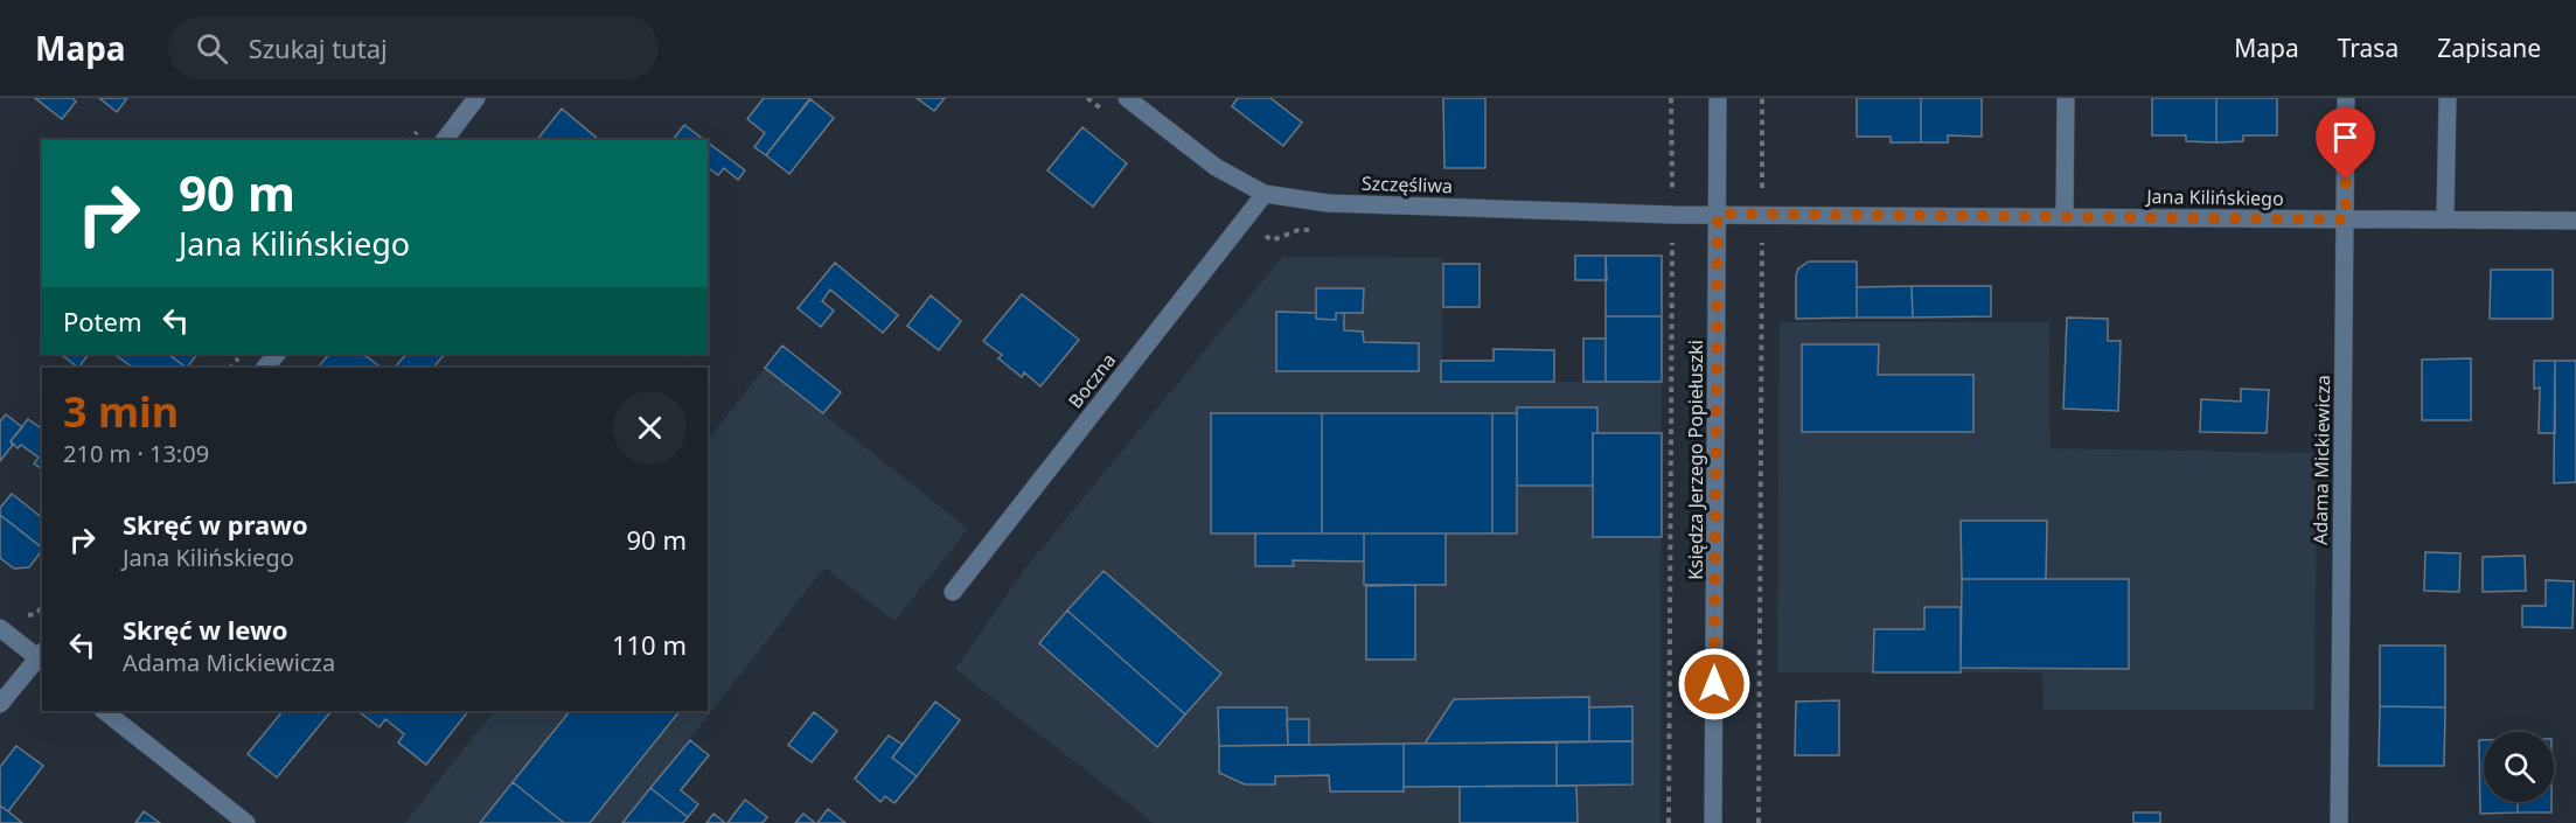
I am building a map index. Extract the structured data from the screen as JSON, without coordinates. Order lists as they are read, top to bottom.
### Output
{
  "streets": {
    "street": [
      "Szczęśliwa",
      "Jana Kilińskiego",
      "Boczna",
      "Księdza Jerzego Popiełuszki",
      "Adama Mickiewicza"
    ]
  },
  "crossings": [
    ["Szczęśliwa", "Jana Kilińskiego"],
    ["Szczęśliwa", "Boczna"],
    ["Szczęśliwa", "Księdza Jerzego Popiełuszki"],
    ["Jana Kilińskiego", "Księdza Jerzego Popiełuszki"],
    ["Jana Kilińskiego", "Adama Mickiewicza"]
  ],
  "page": {
    "header": "Mapa",
    "search": "Szukaj tutaj",
    "nav": ["Mapa", "Trasa", "Zapisane"],
    "turn": ["90 m", "Jana Kilińskiego"],
    "then": "Potem",
    "heading": ["3 min", "210 m · 13:09"],
    "list": [
      {
        "name": "Skręć w prawo",
        "note": "Jana Kilińskiego",
        "value": "90 m"
      },
      {
        "name": "Skręć w lewo",
        "note": "Adama Mickiewicza",
        "value": "110 m"
      }
    ]
  }
}
